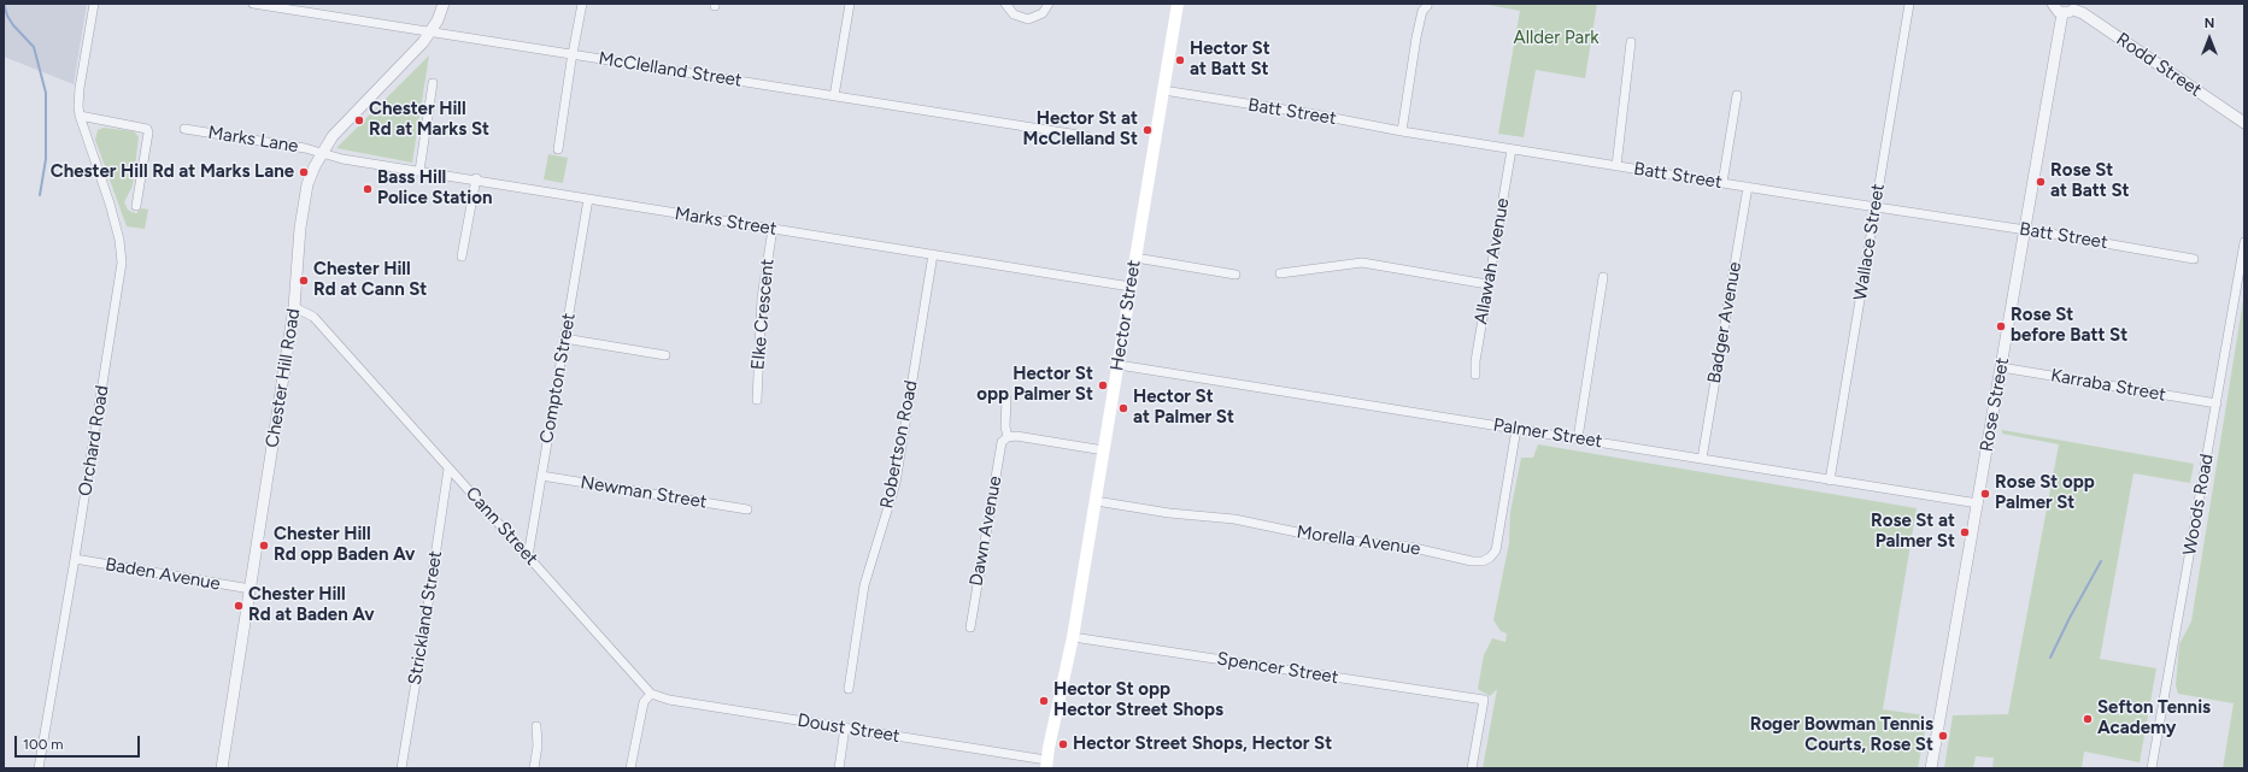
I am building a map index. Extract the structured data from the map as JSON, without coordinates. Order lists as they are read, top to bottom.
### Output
{
  "streets": {
    "main road": ["Hector Street"],
    "street": [
      "Rodd Street",
      "McClelland Street",
      "Batt Street",
      "Marks Lane",
      "Marks Street",
      "Wallace Street",
      "Allawah Avenue",
      "Elke Crescent",
      "Badger Avenue",
      "Chester Hill Road",
      "Compton Street",
      "Karraba Street",
      "Rose Street",
      "Palmer Street",
      "Orchard Road",
      "Robertson Road",
      "Newman Street",
      "Woods Road",
      "Cann Street",
      "Dawn Avenue",
      "Morella Avenue",
      "Baden Avenue",
      "Strickland Street",
      "Spencer Street",
      "Doust Street"
    ]
  },
  "crossings": [
    ["Rodd Street", "Rose Street"],
    ["McClelland Street", "Chester Hill Road"],
    ["Batt Street", "Wallace Street"],
    ["Batt Street", "Allawah Avenue"],
    ["Batt Street", "Hector Street"],
    ["Batt Street", "Badger Avenue"],
    ["Batt Street", "Rose Street"],
    ["Marks Lane", "Marks Street"],
    ["Marks Lane", "Chester Hill Road"],
    ["Marks Street", "Elke Crescent"],
    ["Marks Street", "Hector Street"],
    ["Marks Street", "Chester Hill Road"],
    ["Marks Street", "Compton Street"],
    ["Marks Street", "Robertson Road"],
    ["Wallace Street", "Palmer Street"],
    ["Hector Street", "Palmer Street"],
    ["Hector Street", "Morella Avenue"],
    ["Hector Street", "Spencer Street"],
    ["Hector Street", "Doust Street"],
    ["Badger Avenue", "Palmer Street"],
    ["Chester Hill Road", "Cann Street"],
    ["Chester Hill Road", "Baden Avenue"],
    ["Compton Street", "Newman Street"],
    ["Compton Street", "Cann Street"],
    ["Karraba Street", "Rose Street"],
    ["Karraba Street", "Woods Road"],
    ["Rose Street", "Palmer Street"],
    ["Palmer Street", "Morella Avenue"],
    ["Orchard Road", "Baden Avenue"],
    ["Cann Street", "Strickland Street"],
    ["Cann Street", "Doust Street"]
  ],
  "parks": ["Allder Park"],
  "places": [
    "Hector St at Batt St",
    "Chester Hill Rd at Marks St",
    "Hector St at McClelland St",
    "Chester Hill Rd at Marks Lane",
    "Rose St at Batt St",
    "Bass Hill Police Station",
    "Chester Hill Rd at Cann St",
    "Rose St before Batt St",
    "Hector St opp Palmer St",
    "Hector St at Palmer St",
    "Rose St opp Palmer St",
    "Rose St at Palmer St",
    "Chester Hill Rd opp Baden Av",
    "Chester Hill Rd at Baden Av",
    "Hector St opp Hector Street Shops",
    "Sefton Tennis Academy",
    "Roger Bowman Tennis Courts, Rose St",
    "Hector Street Shops, Hector St"
  ],
  "scale_bar": "100 m",
  "north": "top"
}
